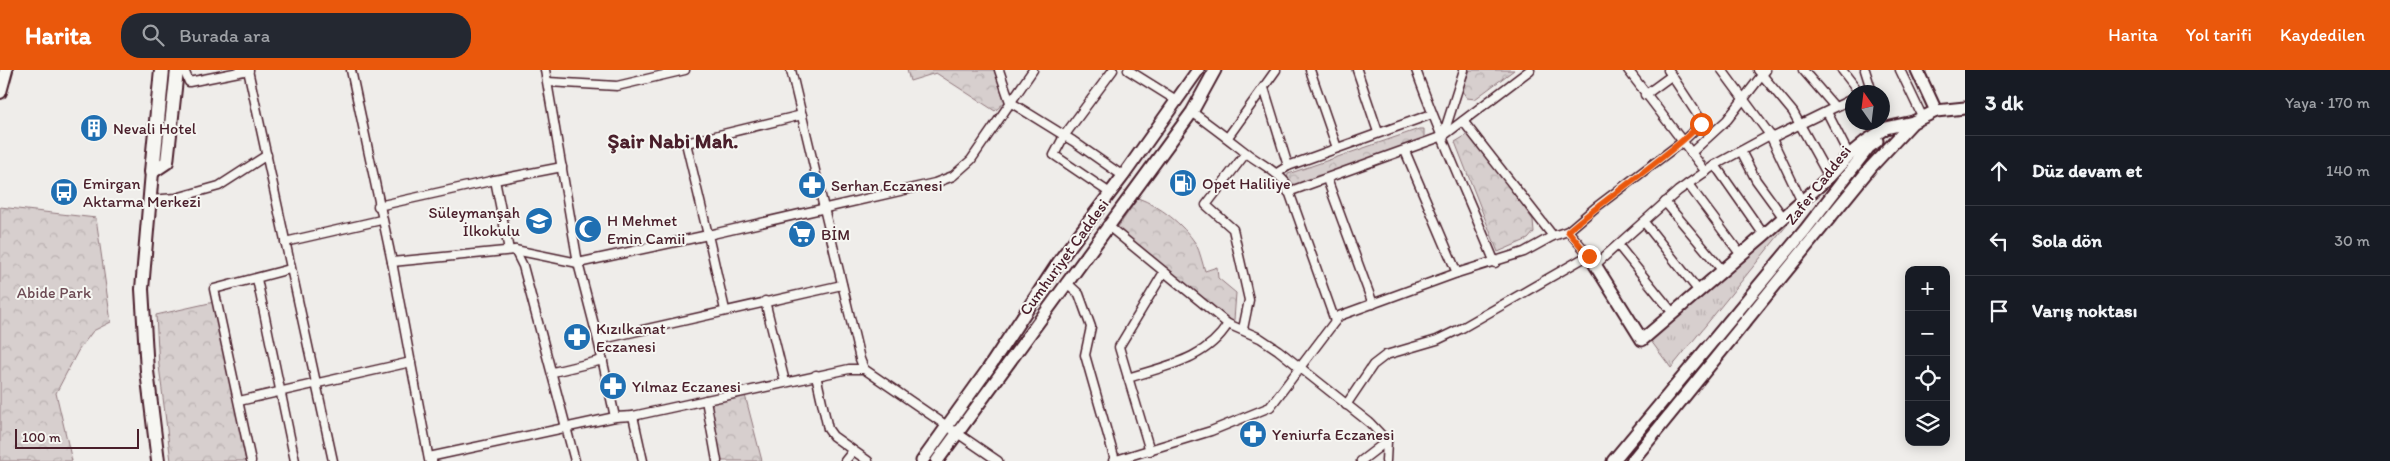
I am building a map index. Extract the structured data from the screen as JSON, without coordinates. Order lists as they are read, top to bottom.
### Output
{
  "streets": {
    "main road": ["Zafer Caddesi", "Cumhuriyet Caddesi"]
  },
  "districts": ["Şair Nabi Mah."],
  "parks": ["Abide Park"],
  "places": {
    "building": ["Nevali Hotel"],
    "fuel station": ["Opet Haliliye"],
    "pharmacy": [
      "Serhan Eczanesi",
      "Kızılkanat Eczanesi",
      "Yılmaz Eczanesi",
      "Yeniurfa Eczanesi"
    ],
    "bus stop": ["Emirgan Aktarma Merkezi"],
    "school or university": ["Süleymanşah İlkokulu"],
    "mosque": ["H Mehmet Emin Camii"],
    "supermarket": ["BİM"]
  },
  "scale_bar": "100 m",
  "north": "top",
  "page": {
    "header": "Harita",
    "search": "Burada ara",
    "nav": ["Harita", "Yol tarifi", "Kaydedilen"],
    "heading": ["3 dk", "Yaya · 170 m"],
    "list": [
      ["Düz devam et", "140 m"],
      ["Sola dön", "30 m"],
      "Varış noktası"
    ],
    "map_buttons": ["+", "−"],
    "scale": "100 m"
  }
}
